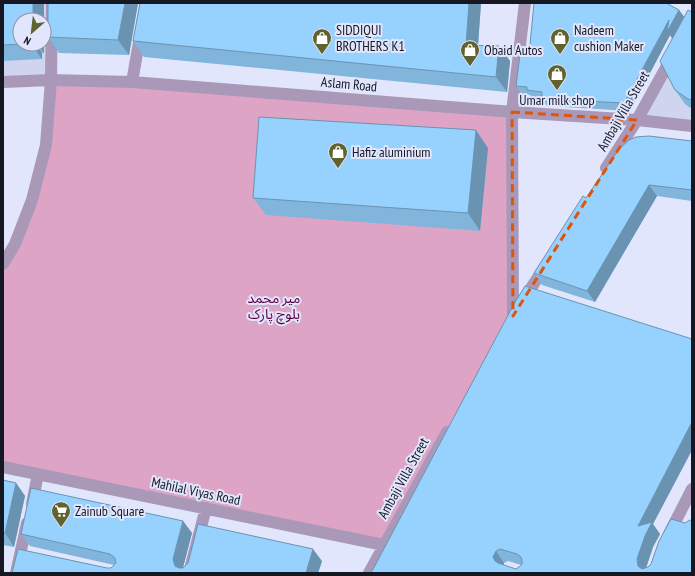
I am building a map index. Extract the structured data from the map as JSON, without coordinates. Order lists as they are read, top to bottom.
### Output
{
  "streets": {
    "street": ["Aslam Road", "Ambaji Villa Street", "Mahilal Viyas Road"]
  },
  "crossings": [
    ["Aslam Road", "Ambaji Villa Street"],
    ["Ambaji Villa Street", "Mahilal Viyas Road"]
  ],
  "parks": ["میر محمد بلوچ پارک"],
  "places": {
    "shop": [
      "SIDDIQUI BROTHERS K1",
      "Nadeem cushion Maker",
      "Obaid Autos",
      "Umar milk shop",
      "Hafiz aluminium"
    ],
    "supermarket": ["Zainub Square"]
  },
  "north": "bottom left"
}
